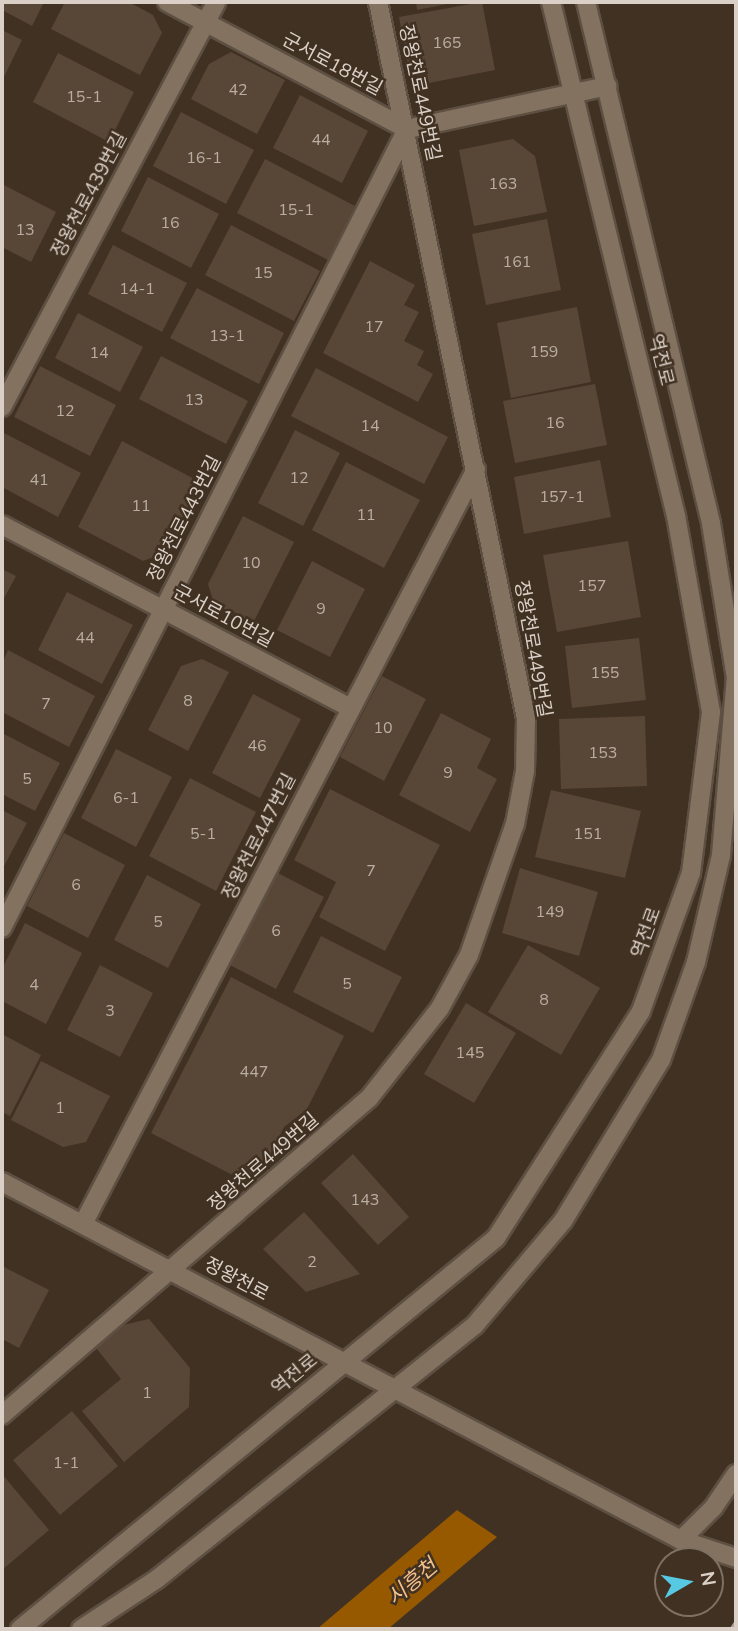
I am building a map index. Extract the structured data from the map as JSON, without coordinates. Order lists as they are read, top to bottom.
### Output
{
  "streets": {
    "street": [
      "군서로18번길",
      "정왕천로449번길",
      "정왕천로439번길",
      "역전로",
      "정왕천로443번길",
      "군서로10번길",
      "정왕천로447번길",
      "정왕천로"
    ]
  },
  "crossings": [
    ["군서로18번길", "정왕천로449번길"],
    ["군서로18번길", "정왕천로439번길"],
    ["군서로18번길", "정왕천로443번길"],
    ["정왕천로449번길", "정왕천로443번길"],
    ["정왕천로449번길", "정왕천로447번길"],
    ["정왕천로449번길", "정왕천로"],
    ["역전로", "정왕천로"],
    ["정왕천로443번길", "군서로10번길"],
    ["군서로10번길", "정왕천로447번길"],
    ["정왕천로447번길", "정왕천로"]
  ],
  "water": ["시흥천"],
  "house_numbers": [
    "165",
    "42",
    "15-1",
    "44",
    "16-1",
    "163",
    "15-1",
    "16",
    "13",
    "161",
    "15",
    "14-1",
    "17",
    "13-1",
    "159",
    "14",
    "13",
    "12",
    "16",
    "14",
    "12",
    "41",
    "157-1",
    "11",
    "11",
    "10",
    "157",
    "9",
    "44",
    "155",
    "8",
    "7",
    "10",
    "46",
    "153",
    "9",
    "5",
    "6-1",
    "5-1",
    "151",
    "7",
    "6",
    "149",
    "5",
    "6",
    "5",
    "4",
    "8",
    "3",
    "145",
    "447",
    "1",
    "143",
    "2",
    "1",
    "1-1"
  ],
  "north": "right"
}
